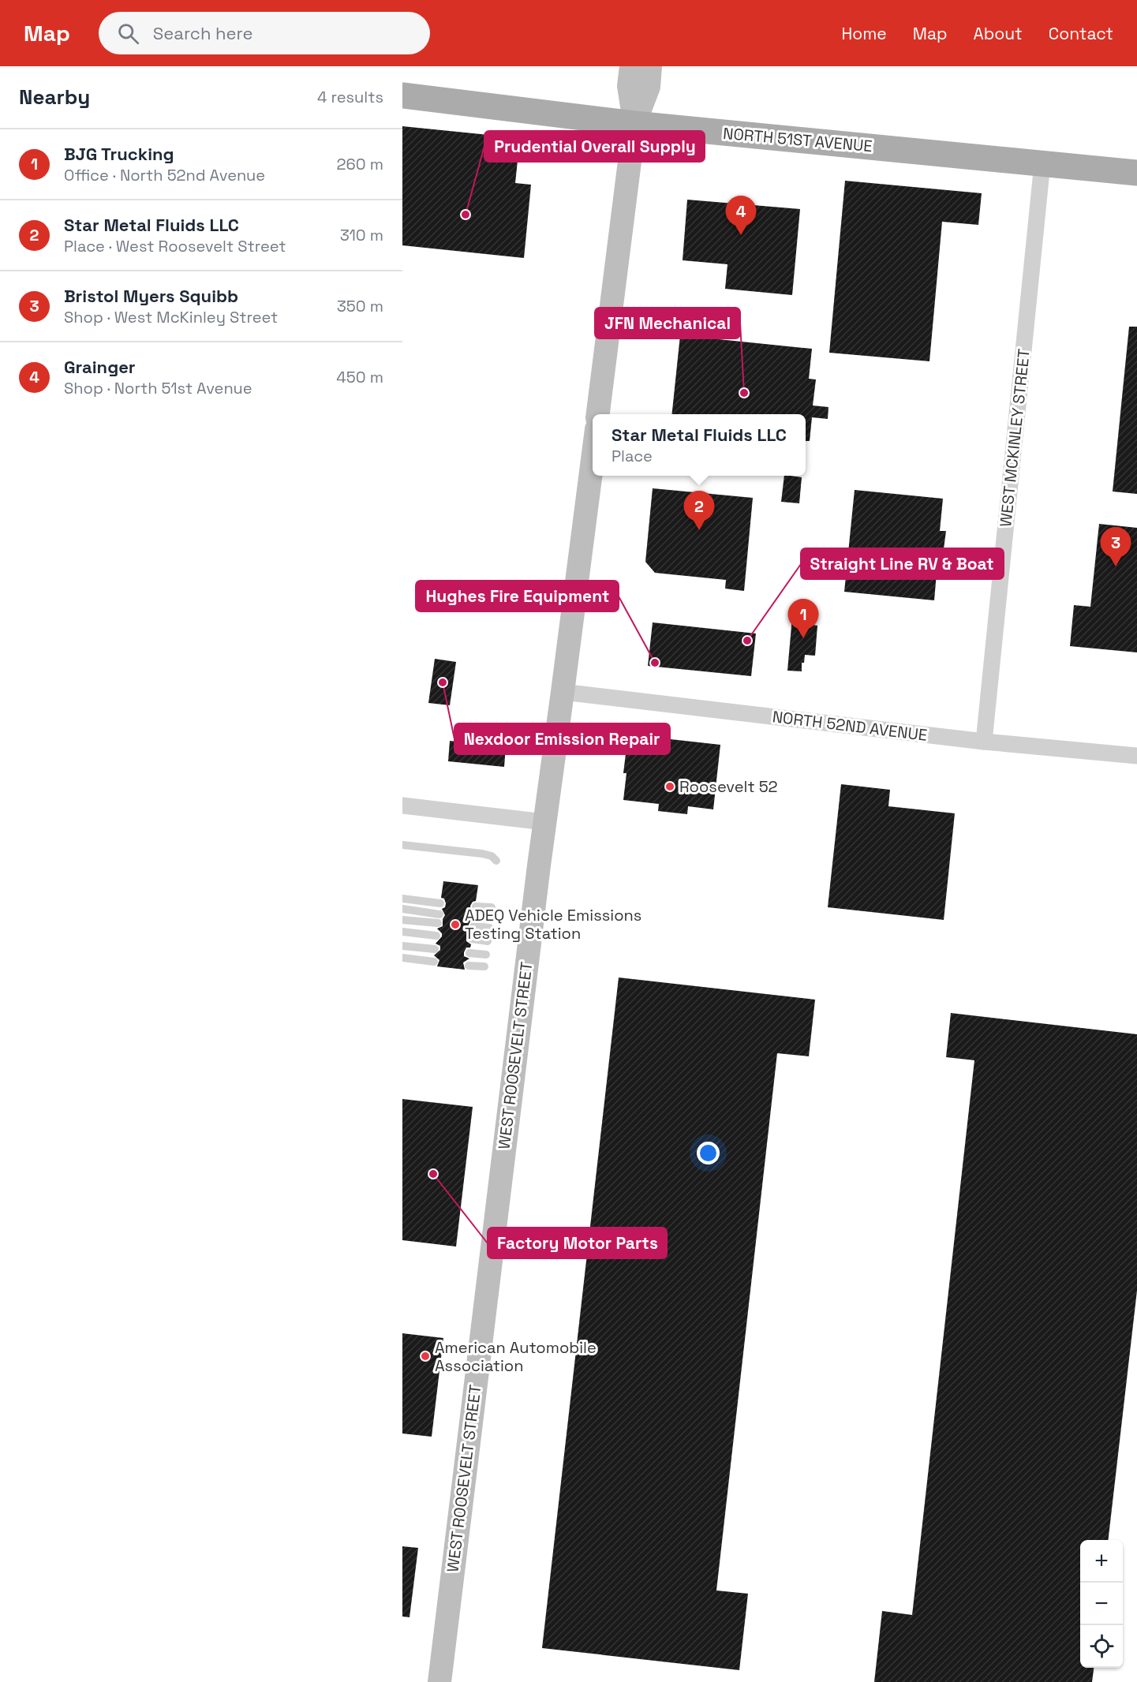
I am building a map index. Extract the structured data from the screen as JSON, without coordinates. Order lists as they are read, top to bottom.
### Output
{
  "streets": {
    "main road": ["NORTH 51ST AVENUE"],
    "street": ["WEST MCKINLEY STREET", "NORTH 52ND AVENUE", "WEST ROOSEVELT STREET"]
  },
  "crossings": [
    ["NORTH 51ST AVENUE", "WEST MCKINLEY STREET"],
    ["WEST MCKINLEY STREET", "NORTH 52ND AVENUE"],
    ["NORTH 52ND AVENUE", "WEST ROOSEVELT STREET"]
  ],
  "places": [
    "Prudential Overall Supply",
    "JFN Mechanical",
    "Straight Line RV & Boat",
    "Hughes Fire Equipment",
    "Nexdoor Emission Repair",
    "Roosevelt 52",
    "ADEQ Vehicle Emissions Testing Station",
    "Factory Motor Parts",
    "American Automobile Association"
  ],
  "page": {
    "header": "Map",
    "search": "Search here",
    "nav": [
      "Home",
      "Map",
      "About",
      "Contact"
    ],
    "heading": ["Nearby", "4 results"],
    "list": [
      {
        "mark": "1",
        "name": "BJG Trucking",
        "note": "Office · North 52nd Avenue",
        "value": "260 m"
      },
      {
        "mark": "2",
        "name": "Star Metal Fluids LLC",
        "note": "Place · West Roosevelt Street",
        "value": "310 m"
      },
      {
        "mark": "3",
        "name": "Bristol Myers Squibb",
        "note": "Shop · West McKinley Street",
        "value": "350 m"
      },
      {
        "mark": "4",
        "name": "Grainger",
        "note": "Shop · North 51st Avenue",
        "value": "450 m"
      }
    ],
    "pins": [
      "4",
      "2",
      "3",
      "1"
    ],
    "popup": ["Star Metal Fluids LLC", "Place"],
    "map_buttons": ["+", "−"]
  }
}
